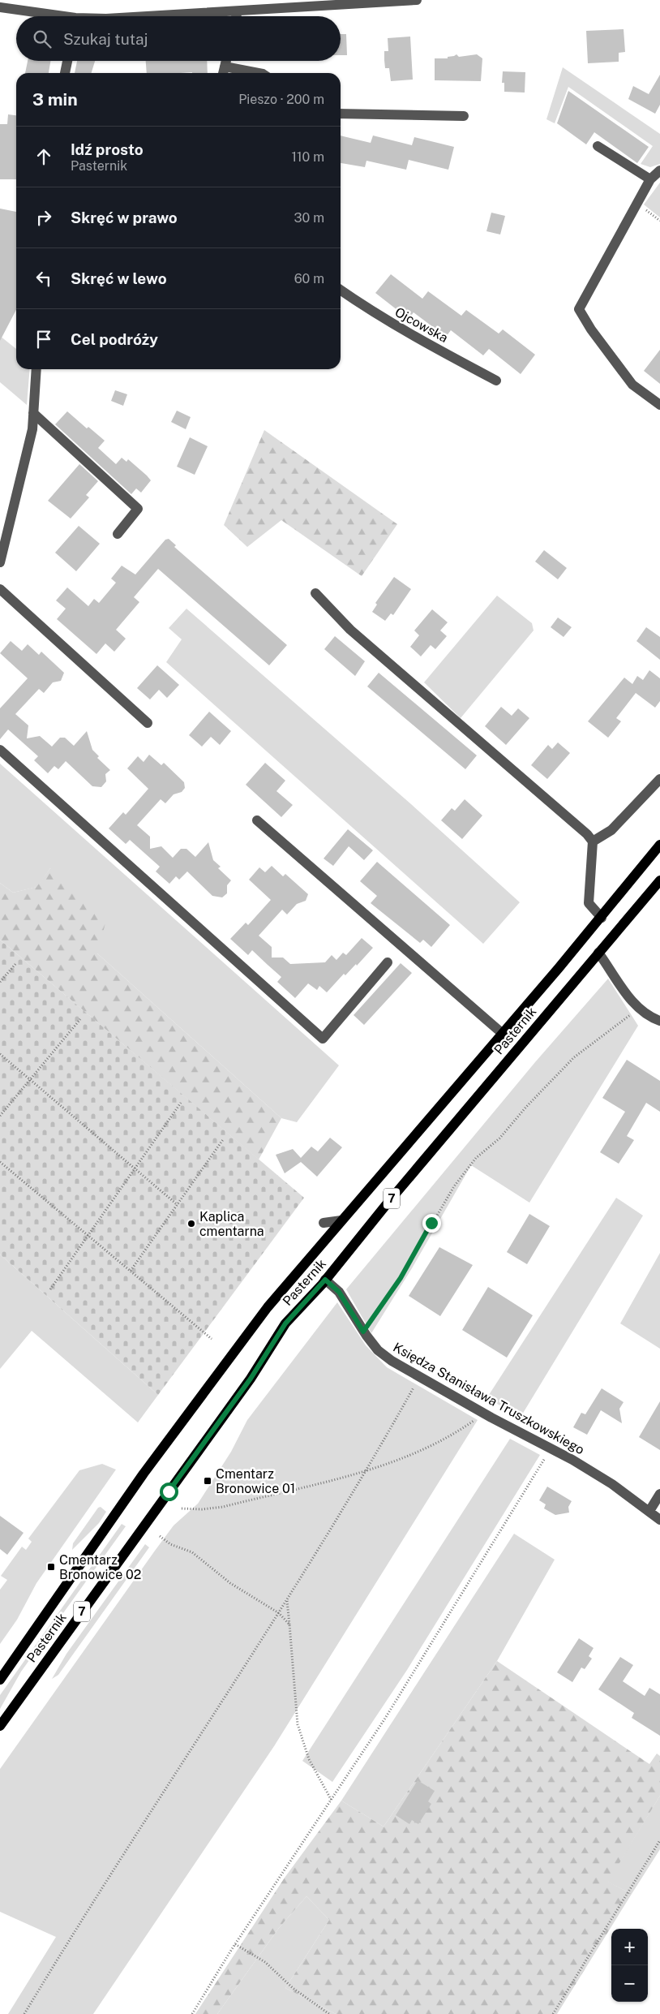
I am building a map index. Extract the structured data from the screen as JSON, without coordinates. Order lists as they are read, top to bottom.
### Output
{
  "streets": {
    "main road": ["Pasternik", "7"],
    "street": ["Ojcowska", "Księdza Stanisława Truszkowskiego"]
  },
  "crossings": [
    ["Pasternik", "Księdza Stanisława Truszkowskiego"]
  ],
  "places": {
    "other": ["Kaplica cmentarna"],
    "transit": ["Cmentarz Bronowice 01", "Cmentarz Bronowice 02"]
  },
  "page": {
    "search": "Szukaj tutaj",
    "heading": ["3 min", "Pieszo · 200 m"],
    "list": [
      ["Idź prosto", "Pasternik", "110 m"],
      ["Skręć w prawo", "30 m"],
      ["Skręć w lewo", "60 m"],
      "Cel podróży"
    ],
    "map_buttons": ["+", "−"]
  }
}
